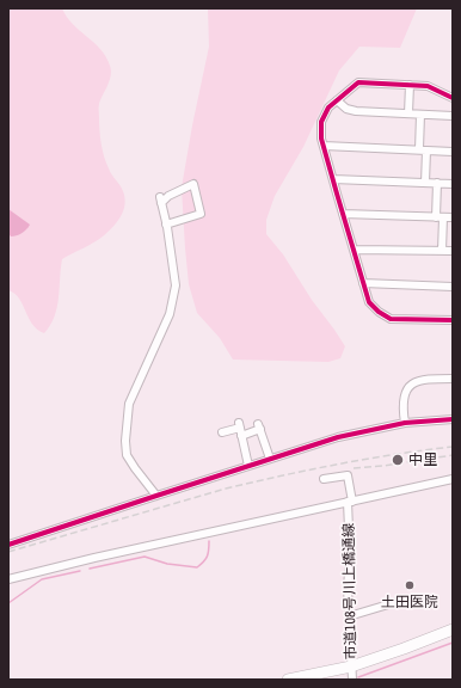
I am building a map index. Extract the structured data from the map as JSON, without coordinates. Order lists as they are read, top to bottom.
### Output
{
  "streets": {
    "street": ["市道108号 川上橋通線"]
  },
  "places": ["中里", "土田医院"]
}
